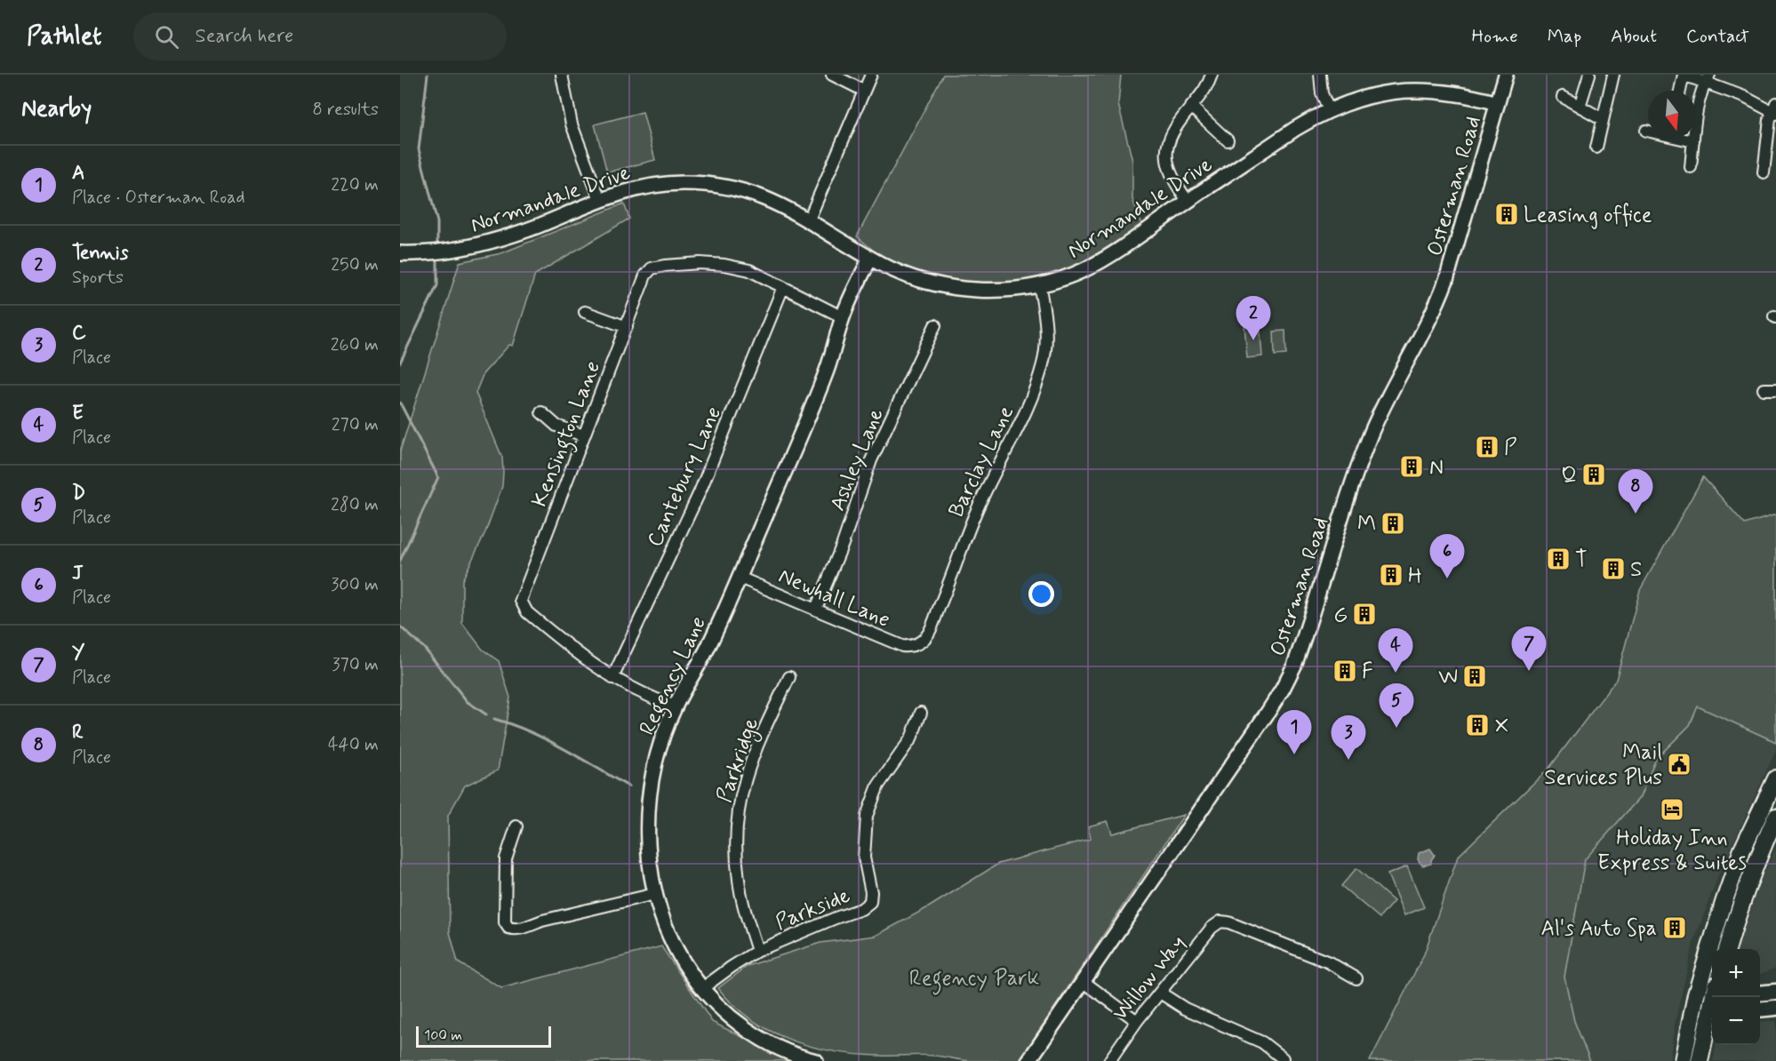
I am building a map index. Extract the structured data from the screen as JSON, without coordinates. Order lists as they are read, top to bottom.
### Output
{
  "streets": {
    "street": [
      "Osterman Road",
      "Normandale Drive",
      "Kensington Lane",
      "Ashley Lane",
      "Barclay Lane",
      "Cantebury Lane",
      "Newhall Lane",
      "Regency Lane",
      "Parkridge",
      "Parkside",
      "Willow Way"
    ]
  },
  "crossings": [
    ["Osterman Road", "Normandale Drive"],
    ["Normandale Drive", "Barclay Lane"],
    ["Normandale Drive", "Regency Lane"],
    ["Kensington Lane", "Cantebury Lane"],
    ["Ashley Lane", "Newhall Lane"],
    ["Barclay Lane", "Newhall Lane"],
    ["Newhall Lane", "Regency Lane"],
    ["Regency Lane", "Parkside"],
    ["Parkridge", "Parkside"]
  ],
  "parks": ["Regency Park"],
  "places": {
    "building": [
      "Leasing office",
      "P",
      "N",
      "Q",
      "M",
      "T",
      "S",
      "H",
      "G",
      "F",
      "W",
      "X",
      "Al's Auto Spa"
    ],
    "public building": ["Mail Services Plus"],
    "hotel": ["Holiday Inn Express & Suites"]
  },
  "scale_bar": "100 m",
  "north": "bottom",
  "page": {
    "header": "Pathlet",
    "search": "Search here",
    "nav": [
      "Home",
      "Map",
      "About",
      "Contact"
    ],
    "heading": ["Nearby", "8 results"],
    "list": [
      {
        "mark": "1",
        "name": "A",
        "note": "Place · Osterman Road",
        "value": "220 m"
      },
      {
        "mark": "2",
        "name": "Tennis",
        "note": "Sports",
        "value": "250 m"
      },
      {
        "mark": "3",
        "name": "C",
        "note": "Place",
        "value": "260 m"
      },
      {
        "mark": "4",
        "name": "E",
        "note": "Place",
        "value": "270 m"
      },
      {
        "mark": "5",
        "name": "D",
        "note": "Place",
        "value": "280 m"
      },
      {
        "mark": "6",
        "name": "J",
        "note": "Place",
        "value": "300 m"
      },
      {
        "mark": "7",
        "name": "Y",
        "note": "Place",
        "value": "370 m"
      },
      {
        "mark": "8",
        "name": "R",
        "note": "Place",
        "value": "440 m"
      }
    ],
    "pins": [
      "2",
      "8",
      "6",
      "7",
      "4",
      "5",
      "1",
      "3"
    ],
    "map_buttons": ["+", "−"],
    "scale": "100 m"
  }
}
